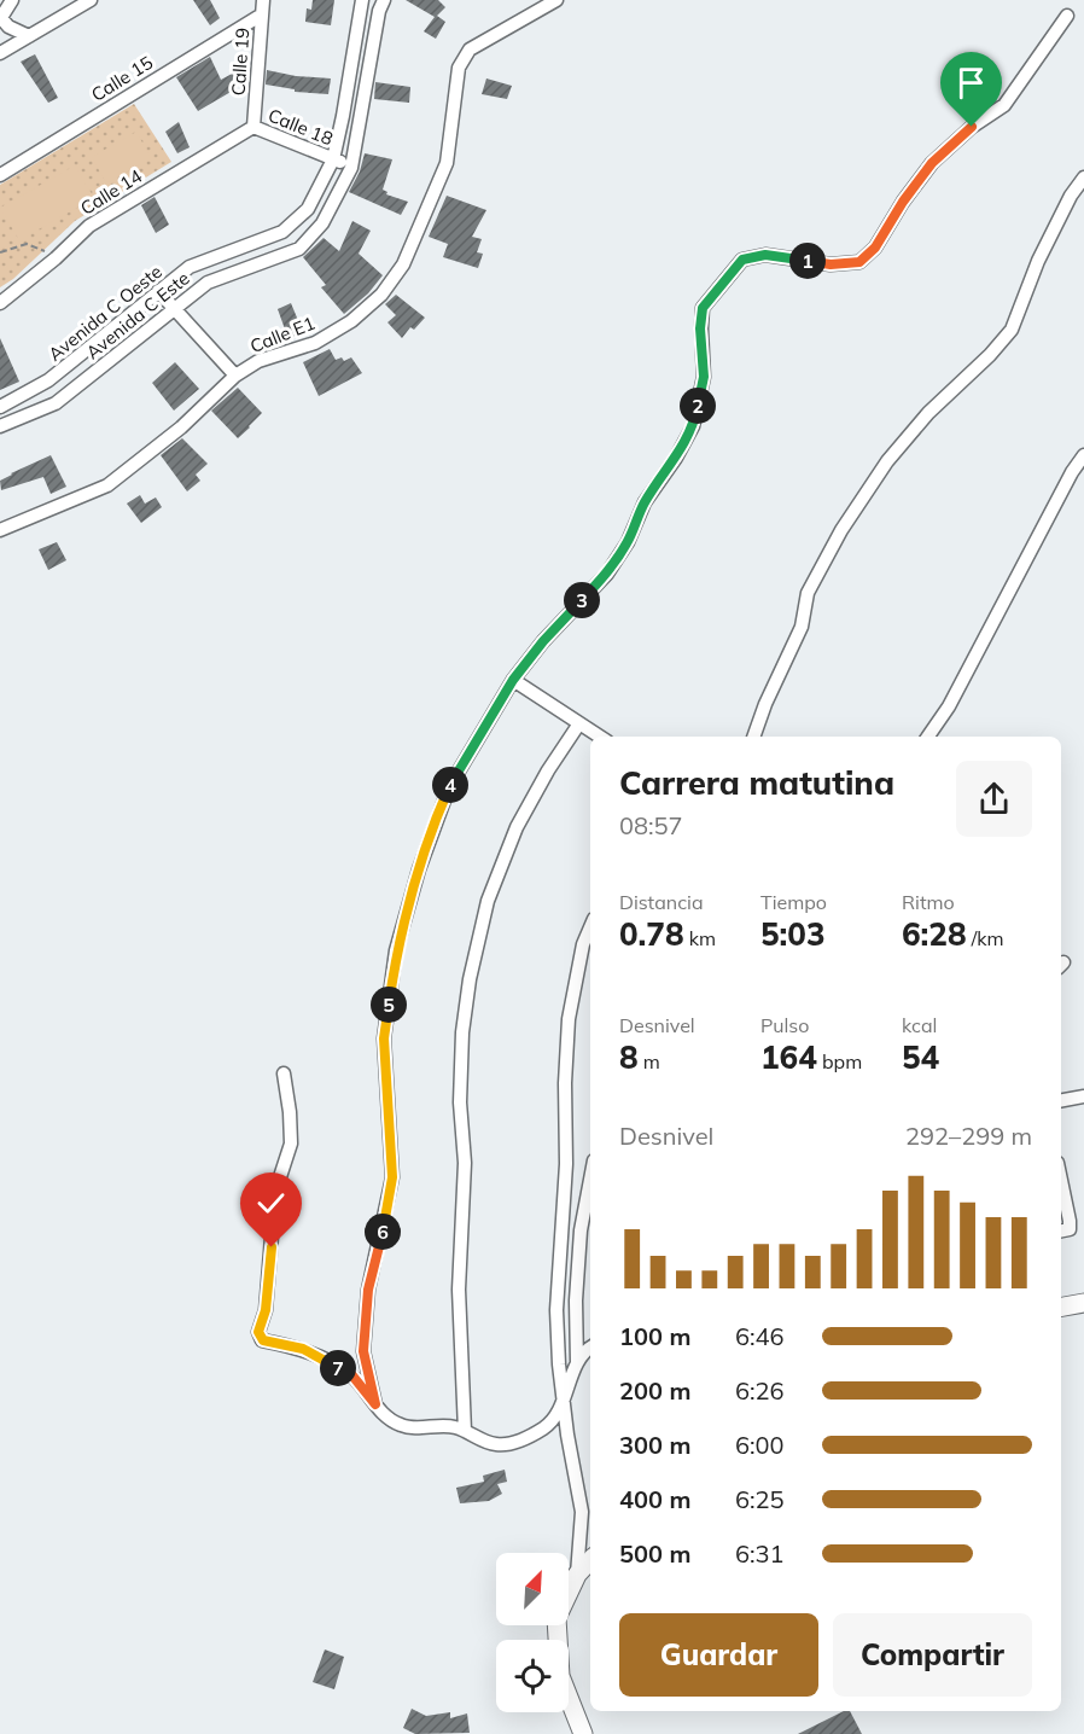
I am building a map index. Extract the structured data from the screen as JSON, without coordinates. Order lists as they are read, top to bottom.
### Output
{
  "streets": {
    "street": [
      "Calle 19",
      "Calle 15",
      "Calle 18",
      "Calle 14",
      "Avenida C Oeste",
      "Avenida C Este",
      "Calle E1"
    ]
  },
  "crossings": [
    ["Calle 19", "Calle 15"],
    ["Calle 19", "Calle 18"],
    ["Calle 19", "Calle 14"],
    ["Calle 18", "Calle 14"],
    ["Calle 18", "Avenida C Oeste"],
    ["Calle 18", "Avenida C Este"]
  ],
  "north": "top right",
  "page": {
    "pins": [
      "1",
      "2",
      "3",
      "4",
      "5",
      "6",
      "7"
    ],
    "heading": ["Carrera matutina", "08:57"],
    "stats": [
      ["Distancia", "0.78 km"],
      ["Tiempo", "5:03"],
      ["Ritmo", "6:28 /km"],
      ["Desnivel", "8 m"],
      ["Pulso", "164 bpm"],
      ["kcal", "54"]
    ],
    "chart": ["Desnivel", "292–299 m"],
    "list": [
      {
        "name": "100 m",
        "note": "6:46"
      },
      {
        "name": "200 m",
        "note": "6:26"
      },
      {
        "name": "300 m",
        "note": "6:00"
      },
      {
        "name": "400 m",
        "note": "6:25"
      },
      {
        "name": "500 m",
        "note": "6:31"
      }
    ],
    "buttons": ["Guardar", "Compartir"]
  }
}
